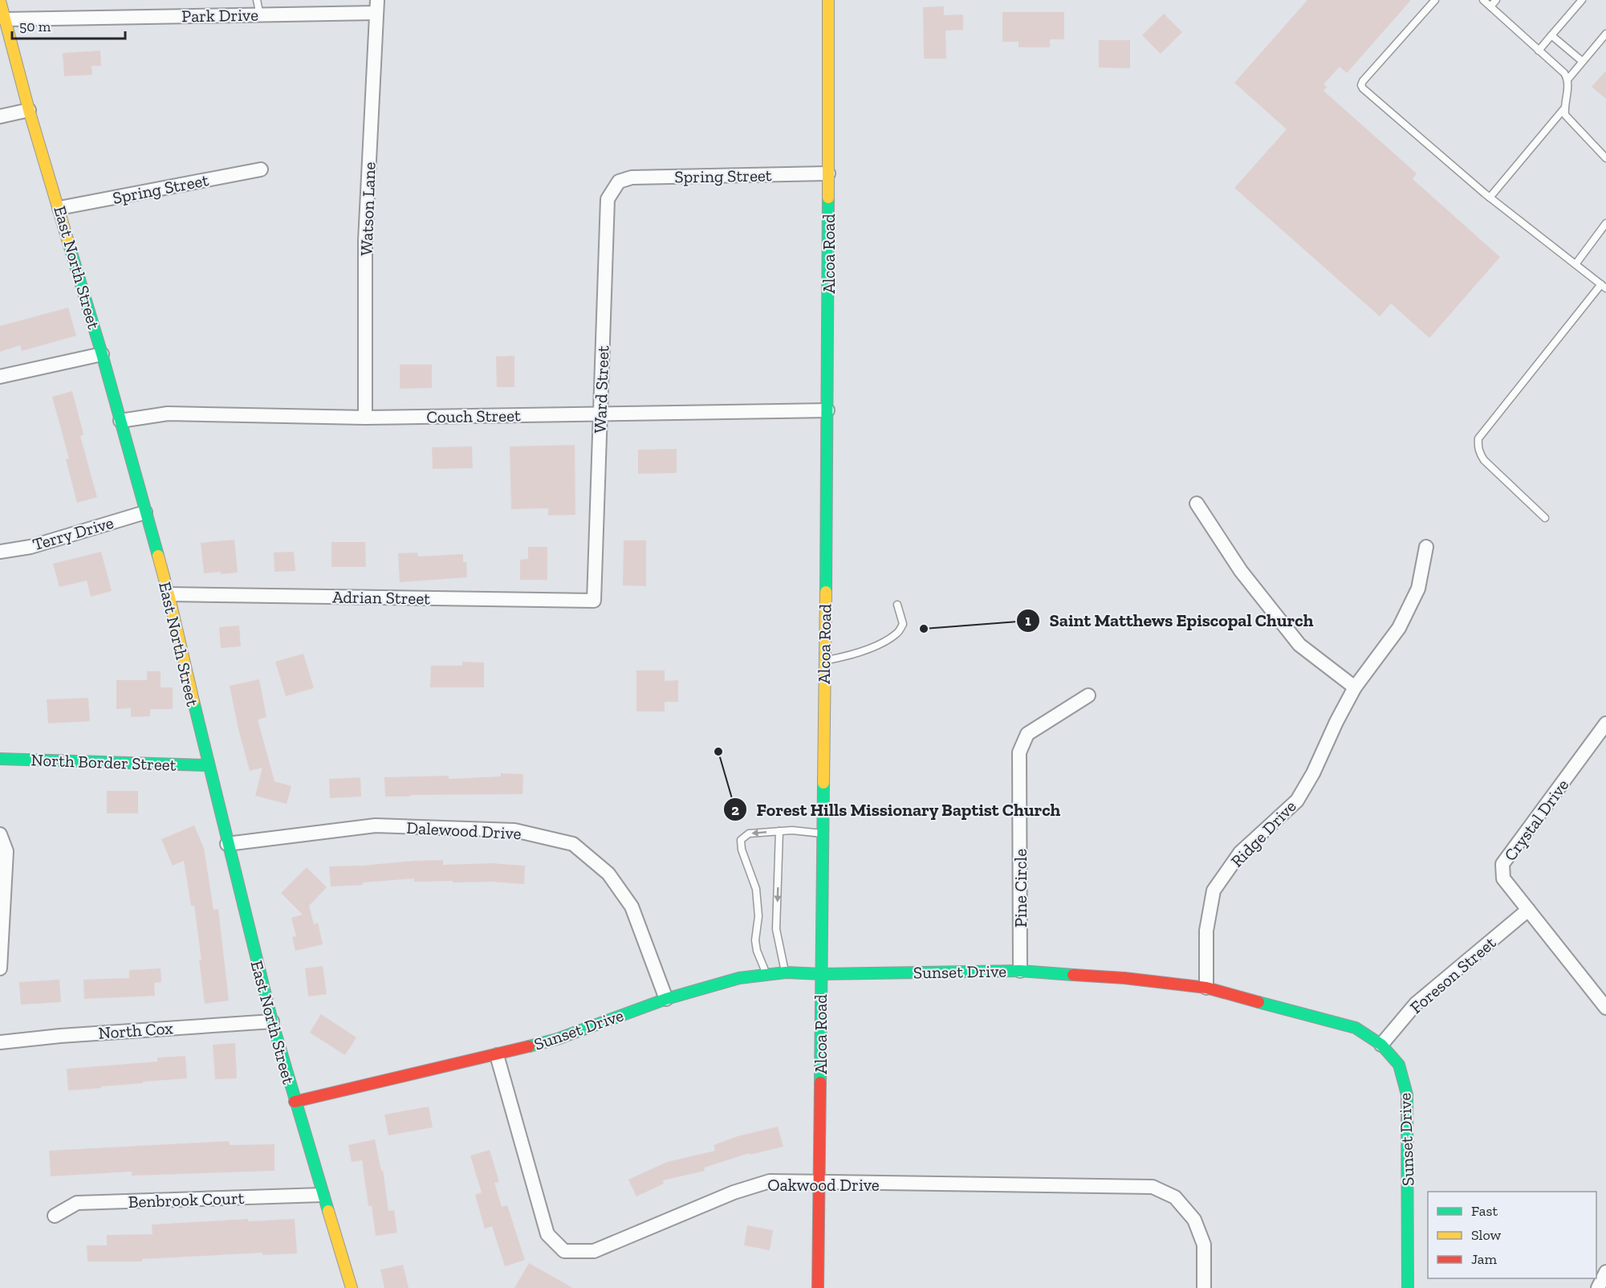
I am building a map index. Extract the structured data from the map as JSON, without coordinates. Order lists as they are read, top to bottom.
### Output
{
  "streets": {
    "street": [
      "Park Drive",
      "Spring Street",
      "Watson Lane",
      "Alcoa Road",
      "East North Street",
      "Ward Street",
      "Couch Street",
      "Terry Drive",
      "Adrian Street",
      "North Border Street",
      "Crystal Drive",
      "Dalewood Drive",
      "Ridge Drive",
      "Pine Circle",
      "Sunset Drive",
      "Foreson Street",
      "North Cox",
      "Oakwood Drive",
      "Benbrook Court"
    ]
  },
  "crossings": [
    ["Park Drive", "Watson Lane"],
    ["Park Drive", "East North Street"],
    ["Spring Street", "Alcoa Road"],
    ["Spring Street", "East North Street"],
    ["Spring Street", "Ward Street"],
    ["Watson Lane", "Couch Street"],
    ["Alcoa Road", "Couch Street"],
    ["Alcoa Road", "Sunset Drive"],
    ["Alcoa Road", "Oakwood Drive"],
    ["East North Street", "Couch Street"],
    ["East North Street", "Terry Drive"],
    ["East North Street", "Adrian Street"],
    ["East North Street", "North Border Street"],
    ["East North Street", "Dalewood Drive"],
    ["East North Street", "Sunset Drive"],
    ["East North Street", "North Cox"],
    ["East North Street", "Benbrook Court"],
    ["Ward Street", "Couch Street"],
    ["Ward Street", "Adrian Street"],
    ["Crystal Drive", "Foreson Street"],
    ["Dalewood Drive", "Sunset Drive"],
    ["Ridge Drive", "Sunset Drive"],
    ["Pine Circle", "Sunset Drive"],
    ["Sunset Drive", "Foreson Street"],
    ["Sunset Drive", "Oakwood Drive"]
  ],
  "places": ["Saint Matthews Episcopal Church", "Forest Hills Missionary Baptist Church"],
  "legend": ["Fast", "Slow", "Jam"],
  "scale_bar": "50 m"
}
